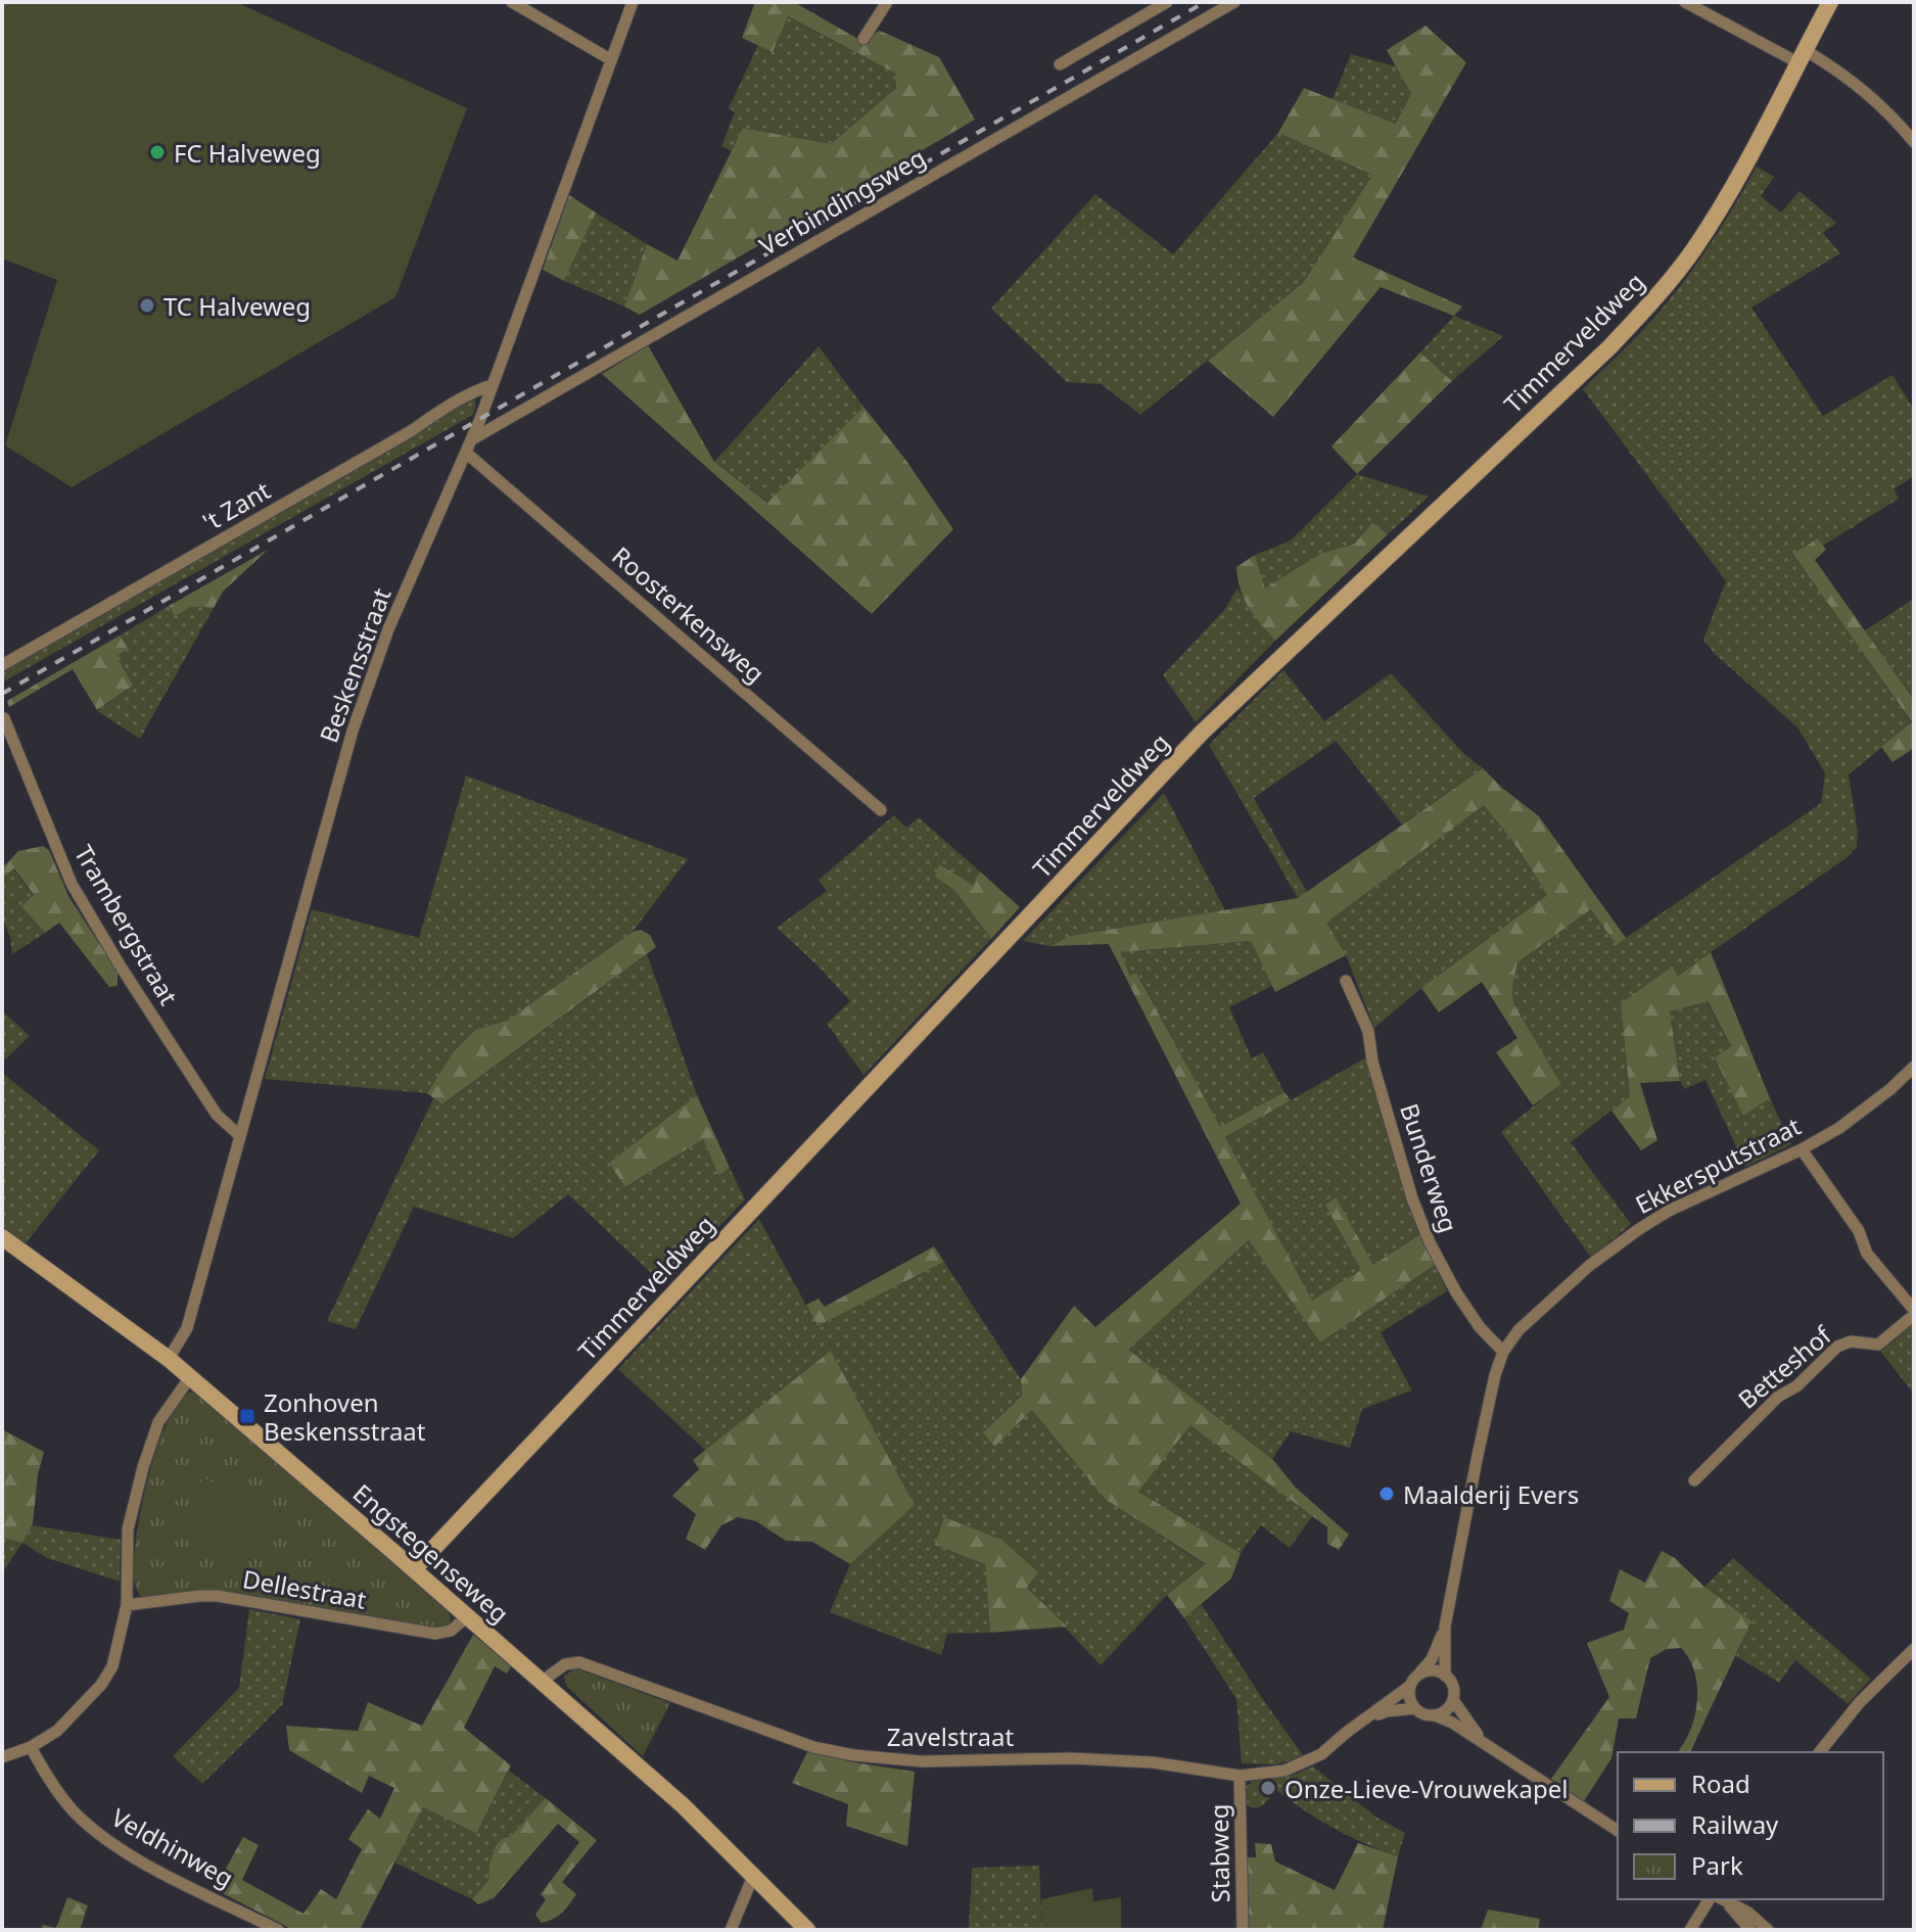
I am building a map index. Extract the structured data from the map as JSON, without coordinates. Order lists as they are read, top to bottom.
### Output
{
  "streets": {
    "street": [
      "Verbindingsweg",
      "Timmerveldweg",
      "'t Zant",
      "Roosterkensweg",
      "Beskensstraat",
      "Trambergstraat",
      "Ekkersputstraat",
      "Bunderweg",
      "Betteshof",
      "Engstegenseweg",
      "Dellestraat",
      "Zavelstraat",
      "Veldhinweg",
      "Stabweg"
    ]
  },
  "crossings": [
    ["Verbindingsweg", "Beskensstraat"],
    ["Timmerveldweg", "Engstegenseweg"],
    ["'t Zant", "Beskensstraat"],
    ["Roosterkensweg", "Beskensstraat"],
    ["Beskensstraat", "Trambergstraat"],
    ["Beskensstraat", "Engstegenseweg"],
    ["Ekkersputstraat", "Bunderweg"],
    ["Ekkersputstraat", "Betteshof"],
    ["Ekkersputstraat", "Zavelstraat"],
    ["Engstegenseweg", "Dellestraat"],
    ["Engstegenseweg", "Zavelstraat"],
    ["Zavelstraat", "Stabweg"]
  ],
  "places": {
    "other": [
      "FC Halveweg",
      "TC Halveweg",
      "Maalderij Evers",
      "Onze-Lieve-Vrouwekapel"
    ],
    "transit": ["Zonhoven Beskensstraat"]
  },
  "legend": ["Road", "Railway", "Park"]
}
